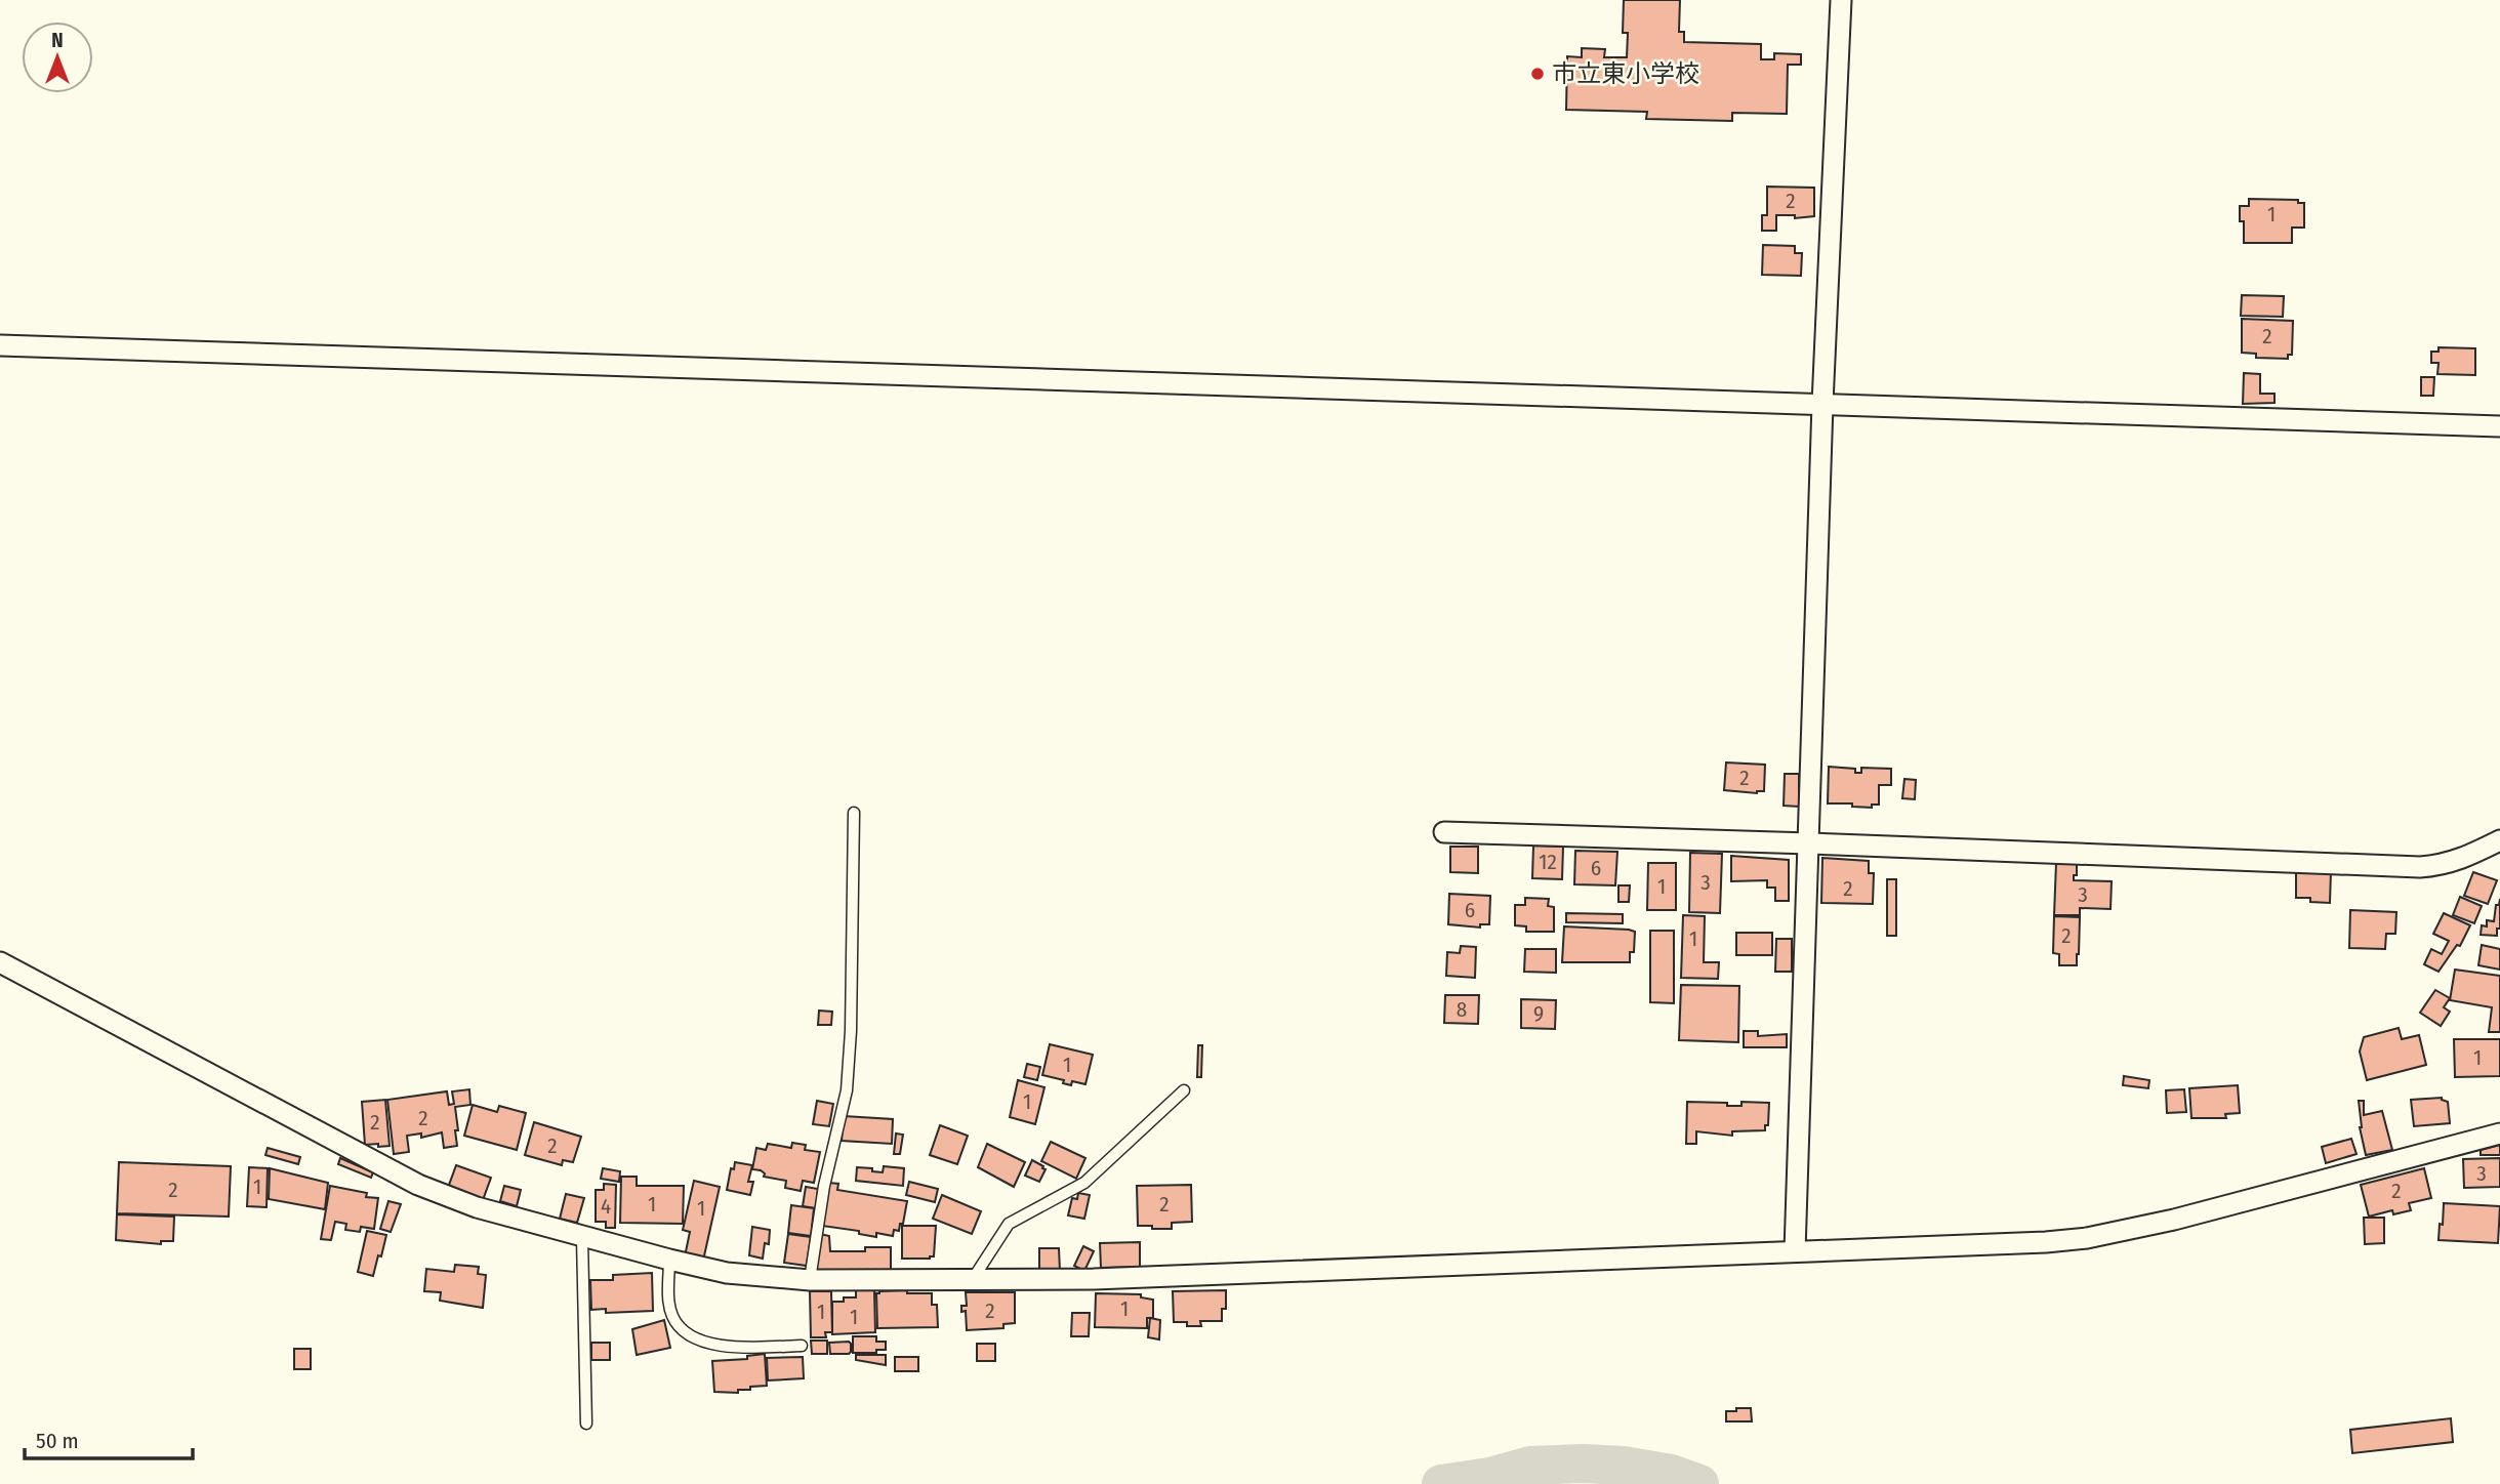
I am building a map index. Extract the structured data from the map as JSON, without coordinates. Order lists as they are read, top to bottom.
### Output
{
  "places": ["市立東小学校"],
  "house_numbers": [
    "2",
    "1",
    "2",
    "2",
    "12",
    "6",
    "3",
    "1",
    "2",
    "3",
    "6",
    "2",
    "1",
    "8",
    "9",
    "1",
    "1",
    "1",
    "2",
    "2",
    "2",
    "3",
    "1",
    "2",
    "2",
    "1",
    "2",
    "4",
    "1",
    "1",
    "2",
    "1",
    "1"
  ],
  "scale_bar": "50 m",
  "north": "top"
}
